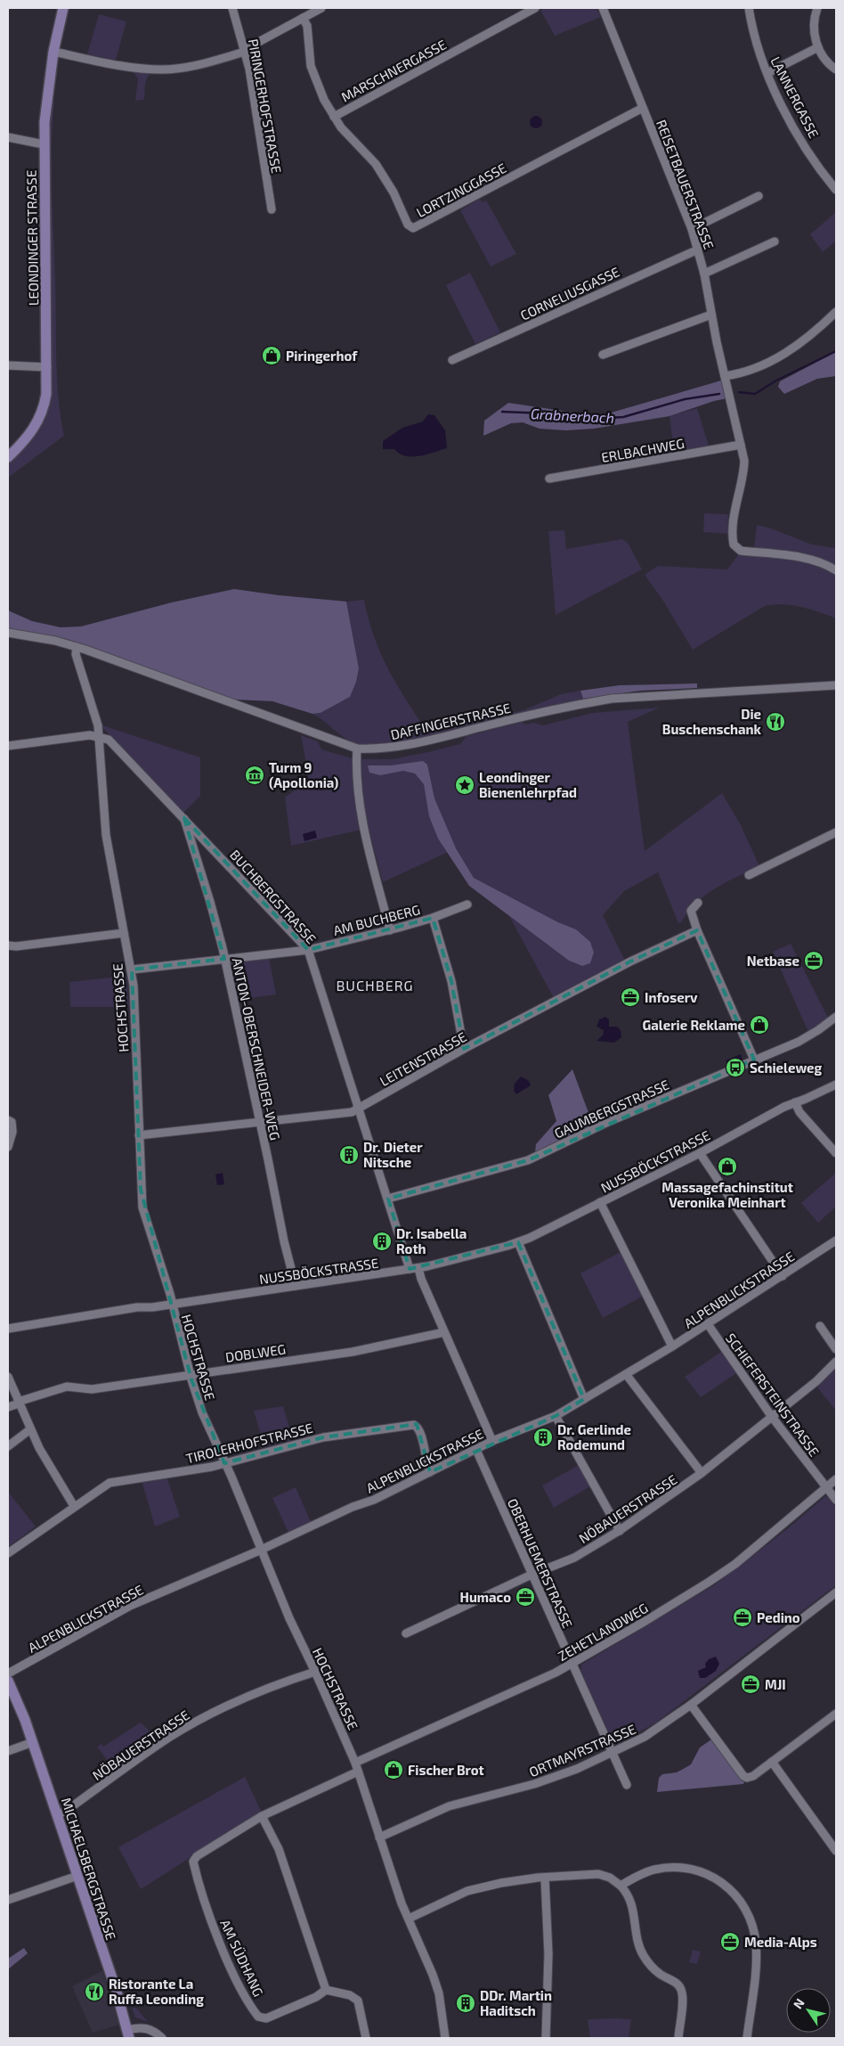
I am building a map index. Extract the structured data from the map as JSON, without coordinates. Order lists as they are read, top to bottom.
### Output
{
  "streets": {
    "street": [
      "MARSCHNERGASSE",
      "LANNERGASSE",
      "PIRINGERHOFSTRASSE",
      "REISETBAUERSTRASSE",
      "LORTZINGGASSE",
      "LEONDINGER STRASSE",
      "CORNELIUSGASSE",
      "ERLBACHWEG",
      "DAFFINGERSTRASSE",
      "BUCHBERGSTRASSE",
      "AM BUCHBERG",
      "HOCHSTRASSE",
      "ANTON-OBERSCHNEIDER-WEG",
      "LEITENSTRASSE",
      "GAUMBERGSTRASSE",
      "NUSSBÖCKSTRASSE",
      "ALPENBLICKSTRASSE",
      "DOBLWEG",
      "SCHIEFERSTEINSTRASSE",
      "TIROLERHOFSTRASSE",
      "NÖBAUERSTRASSE",
      "OBERHUEMERSTRASSE",
      "ZEHETLANDWEG",
      "ORTMAYRSTRASSE",
      "MICHAELSBERGSTRASSE",
      "AM SÜDHANG"
    ]
  },
  "crossings": [
    ["MARSCHNERGASSE", "LORTZINGGASSE"],
    ["REISETBAUERSTRASSE", "LORTZINGGASSE"],
    ["REISETBAUERSTRASSE", "CORNELIUSGASSE"],
    ["DAFFINGERSTRASSE", "HOCHSTRASSE"],
    ["BUCHBERGSTRASSE", "AM BUCHBERG"],
    ["BUCHBERGSTRASSE", "HOCHSTRASSE"],
    ["BUCHBERGSTRASSE", "ANTON-OBERSCHNEIDER-WEG"],
    ["BUCHBERGSTRASSE", "LEITENSTRASSE"],
    ["BUCHBERGSTRASSE", "GAUMBERGSTRASSE"],
    ["BUCHBERGSTRASSE", "NUSSBÖCKSTRASSE"],
    ["AM BUCHBERG", "HOCHSTRASSE"],
    ["AM BUCHBERG", "ANTON-OBERSCHNEIDER-WEG"],
    ["HOCHSTRASSE", "LEITENSTRASSE"],
    ["HOCHSTRASSE", "NUSSBÖCKSTRASSE"],
    ["HOCHSTRASSE", "ALPENBLICKSTRASSE"],
    ["HOCHSTRASSE", "DOBLWEG"],
    ["HOCHSTRASSE", "TIROLERHOFSTRASSE"],
    ["HOCHSTRASSE", "NÖBAUERSTRASSE"],
    ["HOCHSTRASSE", "ZEHETLANDWEG"],
    ["HOCHSTRASSE", "ORTMAYRSTRASSE"],
    ["ANTON-OBERSCHNEIDER-WEG", "LEITENSTRASSE"],
    ["ANTON-OBERSCHNEIDER-WEG", "NUSSBÖCKSTRASSE"],
    ["ALPENBLICKSTRASSE", "SCHIEFERSTEINSTRASSE"],
    ["ALPENBLICKSTRASSE", "TIROLERHOFSTRASSE"],
    ["ALPENBLICKSTRASSE", "OBERHUEMERSTRASSE"],
    ["SCHIEFERSTEINSTRASSE", "NÖBAUERSTRASSE"],
    ["SCHIEFERSTEINSTRASSE", "ZEHETLANDWEG"],
    ["NÖBAUERSTRASSE", "OBERHUEMERSTRASSE"],
    ["NÖBAUERSTRASSE", "MICHAELSBERGSTRASSE"],
    ["OBERHUEMERSTRASSE", "ZEHETLANDWEG"],
    ["OBERHUEMERSTRASSE", "ORTMAYRSTRASSE"]
  ],
  "districts": ["BUCHBERG"],
  "water": ["Grabnerbach"],
  "places": {
    "shop": [
      "Piringerhof",
      "Galerie Reklame",
      "Massagefachinstitut Veronika Meinhart",
      "Fischer Brot"
    ],
    "restaurant": ["Die Buschenschank", "Ristorante La Ruffa Leonding"],
    "museum": ["Turm 9 (Apollonia)"],
    "place": ["Leondinger Bienenlehrpfad"],
    "office": [
      "Netbase",
      "Infoserv",
      "Humaco",
      "Pedino",
      "MJI",
      "Media-Alps"
    ],
    "bus stop": ["Schieleweg"],
    "building": [
      "Dr. Dieter Nitsche",
      "Dr. Isabella Roth",
      "Dr. Gerlinde Rodemund",
      "DDr. Martin Haditsch"
    ]
  },
  "north": "top left"
}
